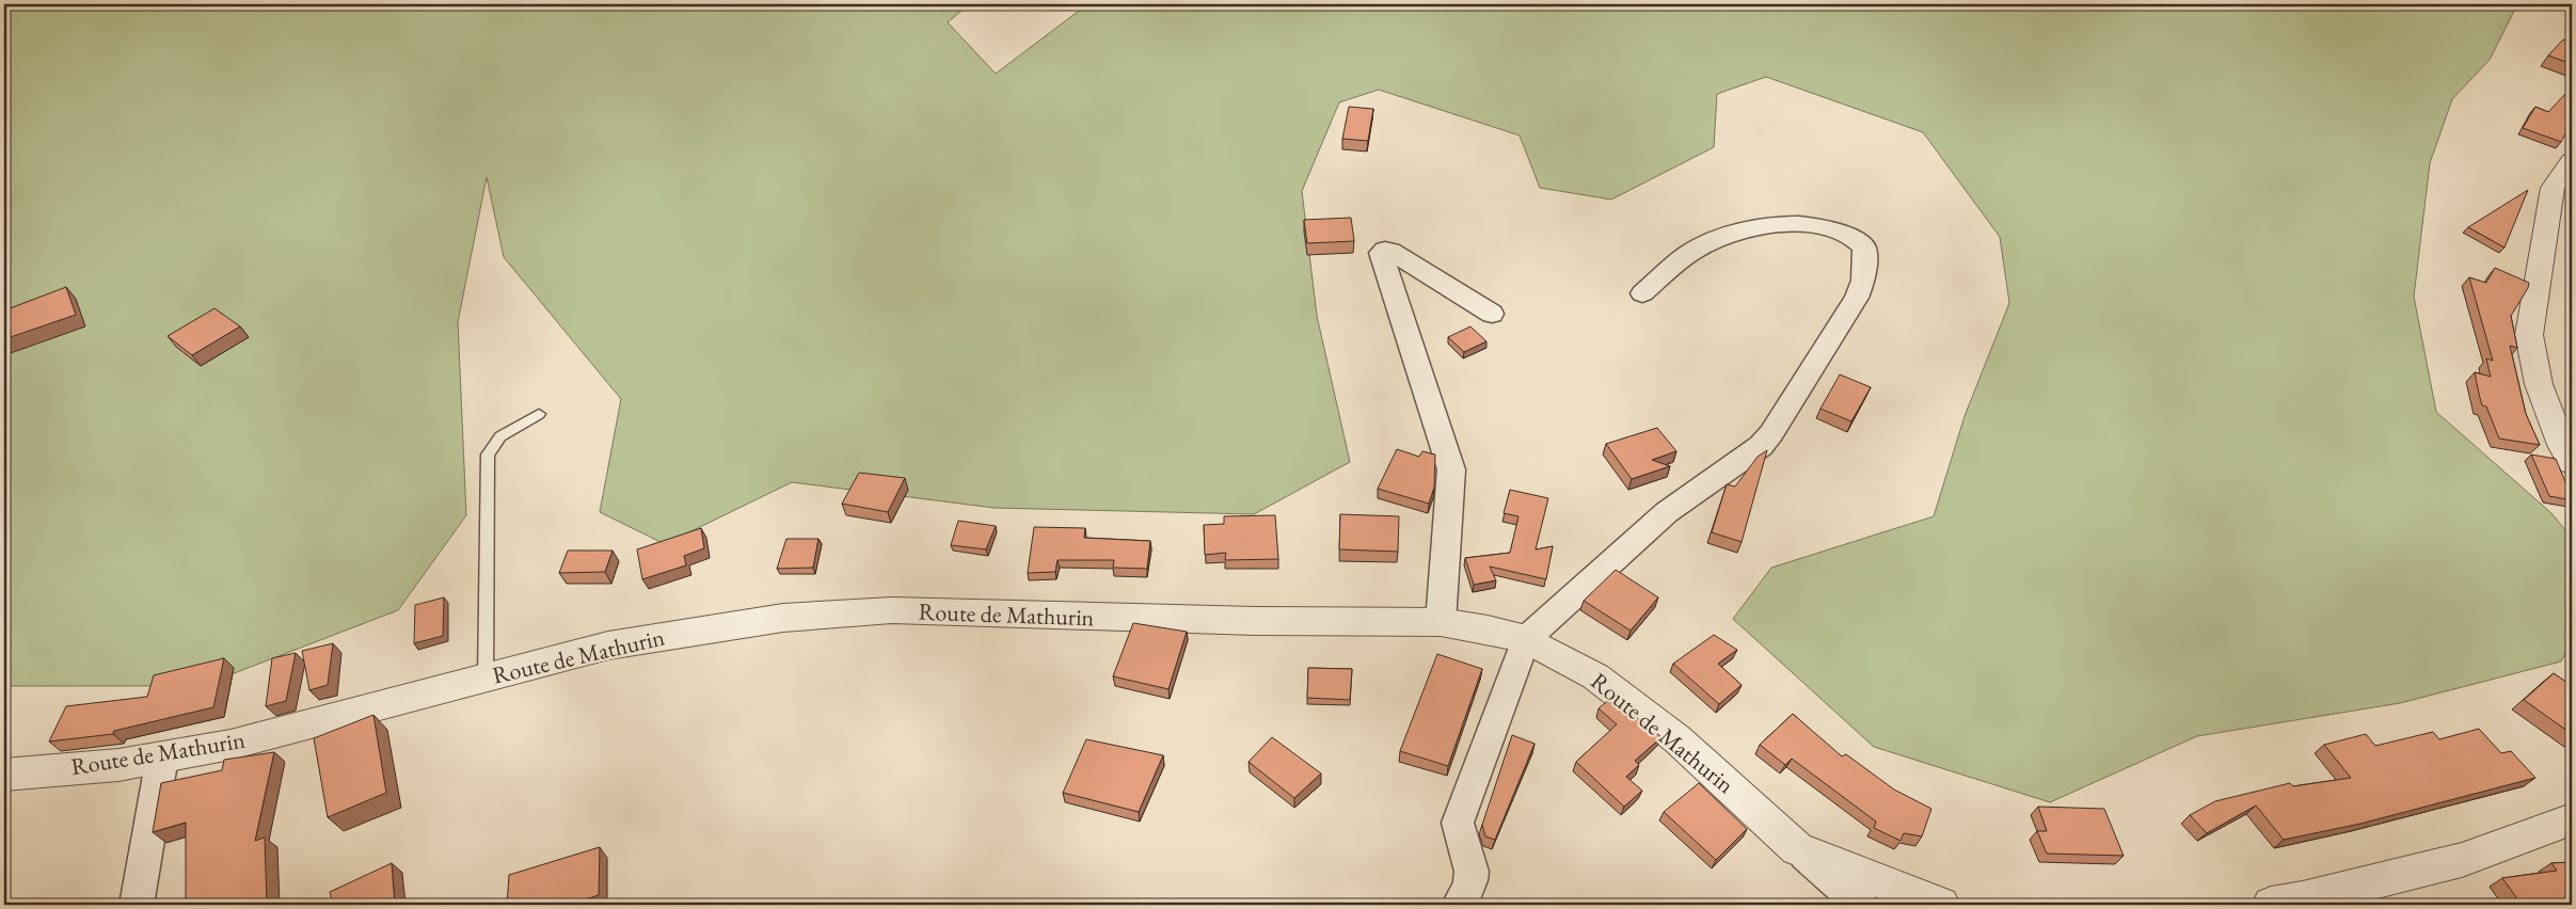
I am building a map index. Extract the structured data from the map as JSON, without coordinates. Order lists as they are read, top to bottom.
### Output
{
  "streets": {
    "street": ["Route de Mathurin"]
  }
}
